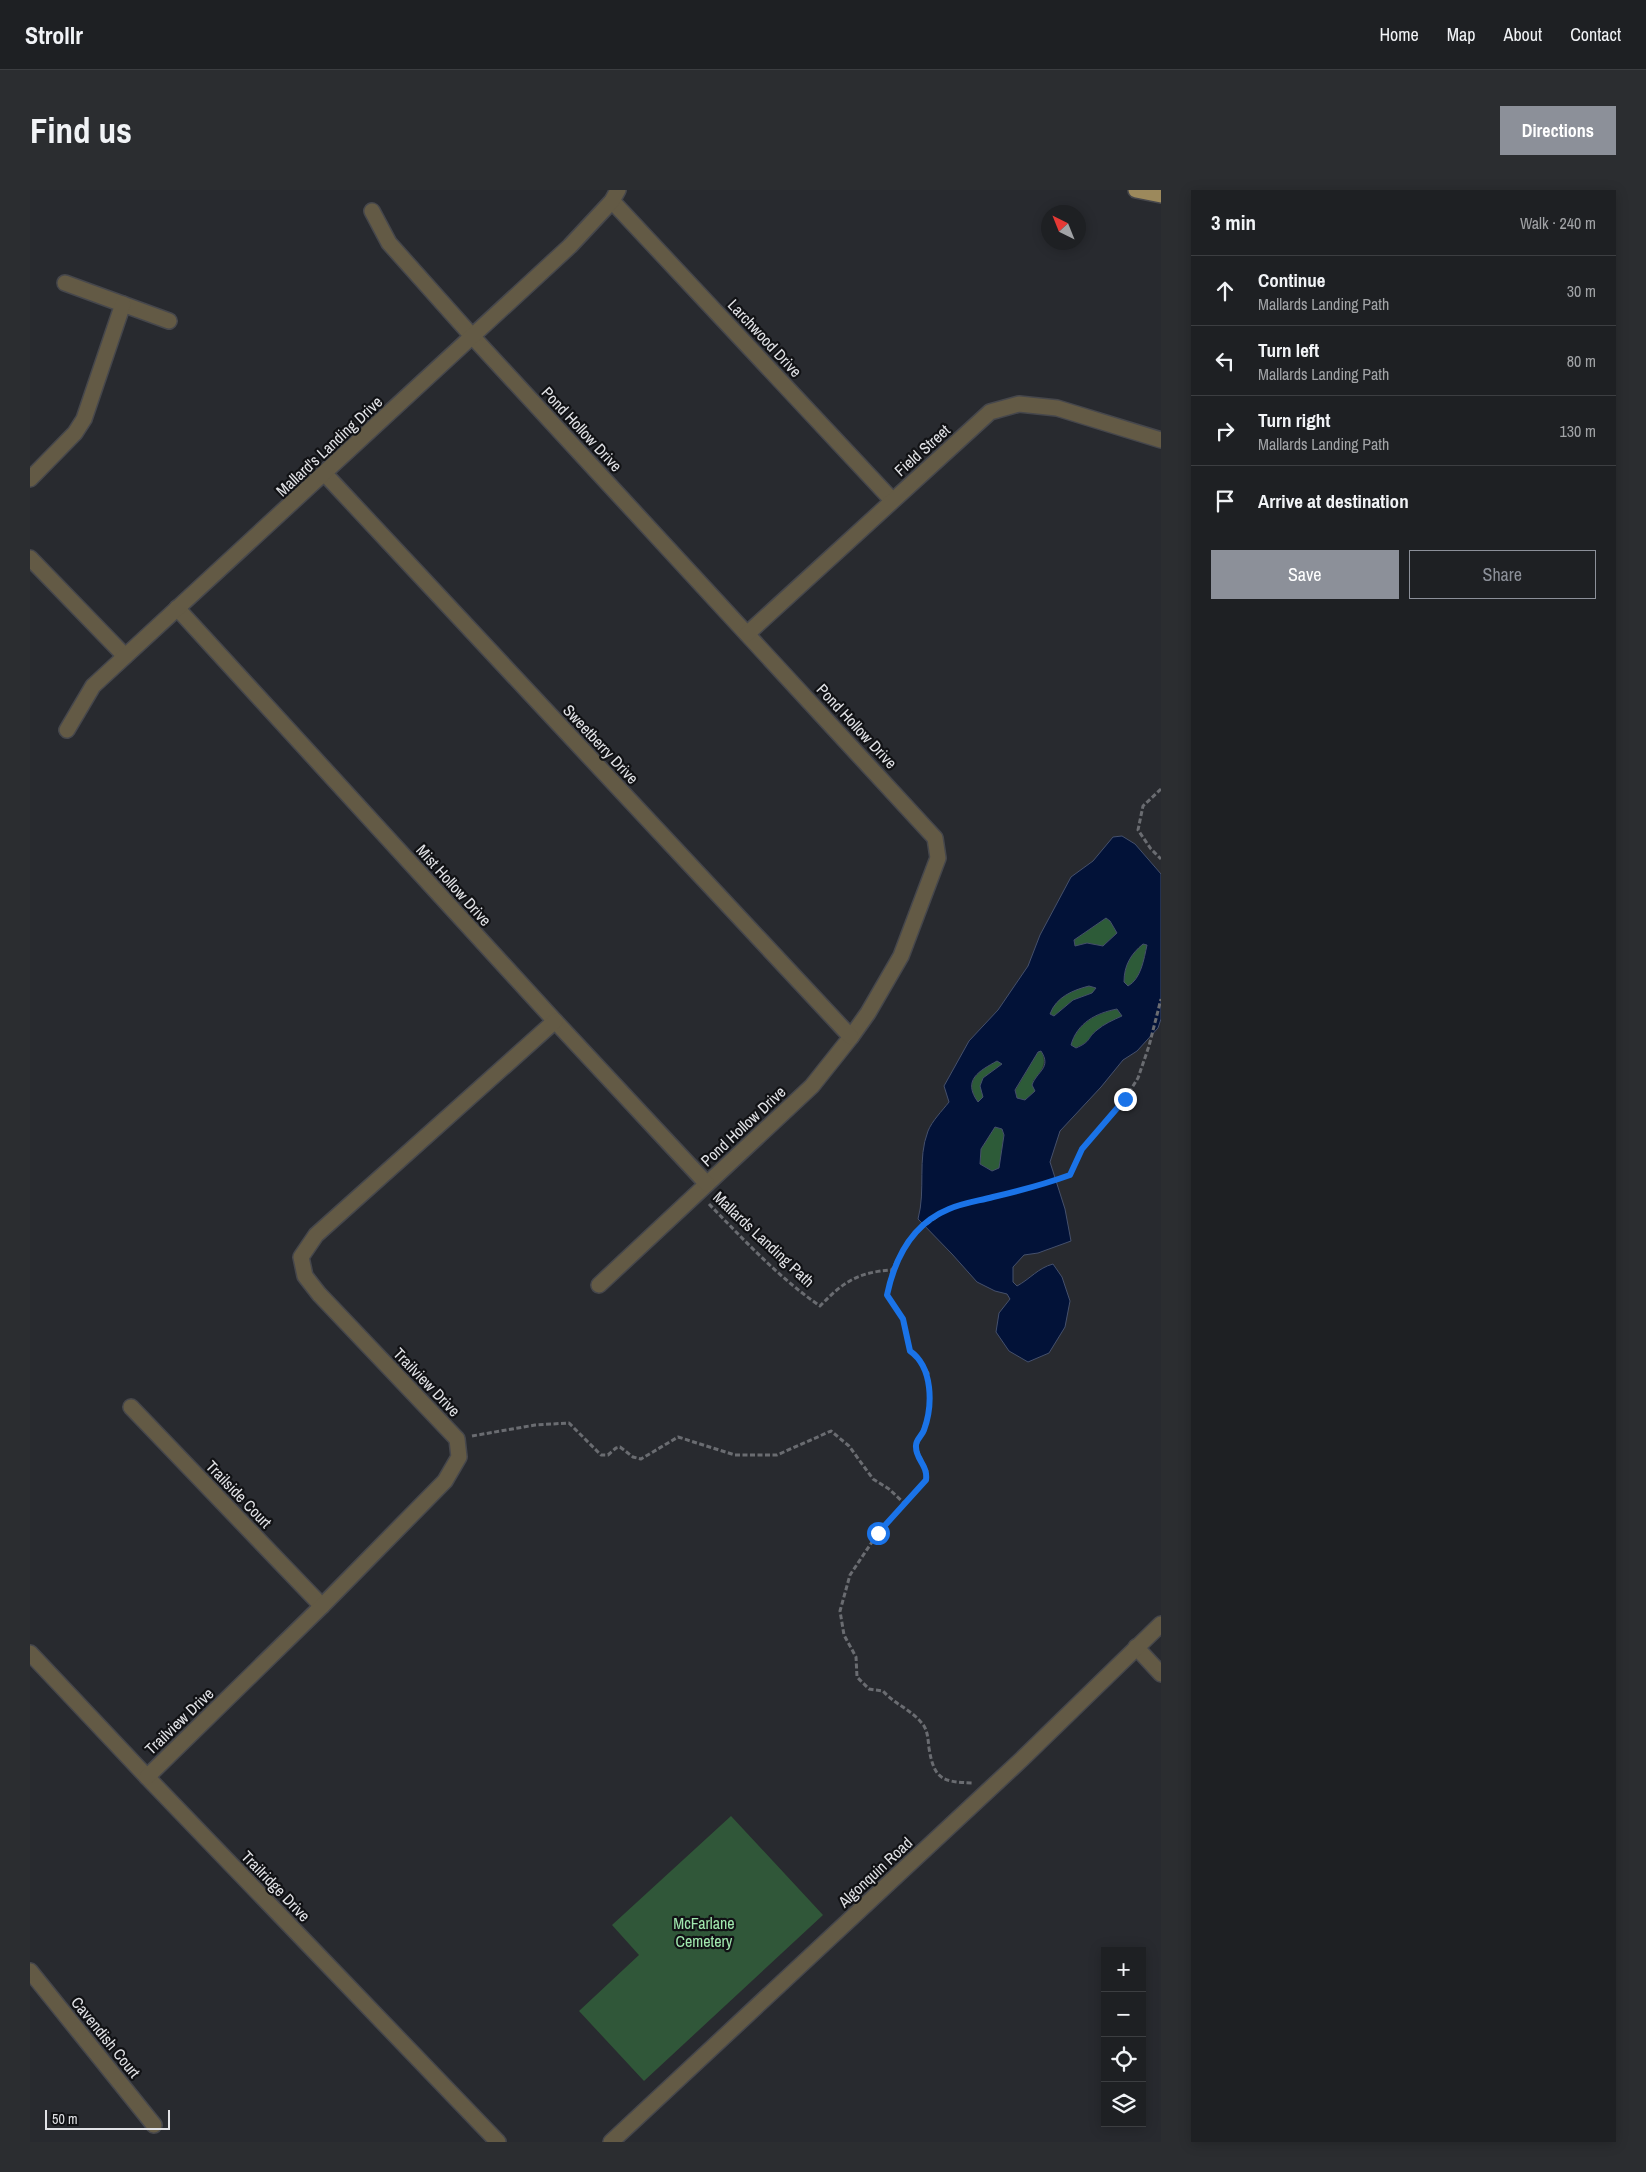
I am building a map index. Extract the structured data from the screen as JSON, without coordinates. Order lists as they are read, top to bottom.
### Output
{
  "streets": {
    "street": [
      "Larchwood Drive",
      "Pond Hollow Drive",
      "Mallard's Landing Drive",
      "Field Street",
      "Sweetberry Drive",
      "Mist Hollow Drive",
      "Trailview Drive",
      "Trailside Court",
      "Algonquin Road",
      "Trailridge Drive",
      "Cavendish Court"
    ],
    "path": ["Mallards Landing Path"]
  },
  "crossings": [
    ["Larchwood Drive", "Mallard's Landing Drive"],
    ["Larchwood Drive", "Field Street"],
    ["Pond Hollow Drive", "Mallard's Landing Drive"],
    ["Pond Hollow Drive", "Field Street"],
    ["Pond Hollow Drive", "Sweetberry Drive"],
    ["Pond Hollow Drive", "Mist Hollow Drive"],
    ["Pond Hollow Drive", "Mallards Landing Path"],
    ["Mallard's Landing Drive", "Sweetberry Drive"],
    ["Mallard's Landing Drive", "Mist Hollow Drive"],
    ["Mist Hollow Drive", "Mallards Landing Path"],
    ["Mist Hollow Drive", "Trailview Drive"],
    ["Trailview Drive", "Trailside Court"],
    ["Trailview Drive", "Trailridge Drive"]
  ],
  "parks": ["McFarlane Cemetery"],
  "scale_bar": "50 m",
  "north": "top left",
  "page": {
    "header": "Strollr",
    "nav": [
      "Home",
      "Map",
      "About",
      "Contact"
    ],
    "buttons": [
      "Directions",
      ["Save", "Share"]
    ],
    "title": "Find us",
    "heading": ["3 min", "Walk · 240 m"],
    "list": [
      ["Continue", "Mallards Landing Path", "30 m"],
      ["Turn left", "Mallards Landing Path", "80 m"],
      ["Turn right", "Mallards Landing Path", "130 m"],
      "Arrive at destination"
    ],
    "map_buttons": ["+", "−"],
    "scale": "50 m"
  }
}
